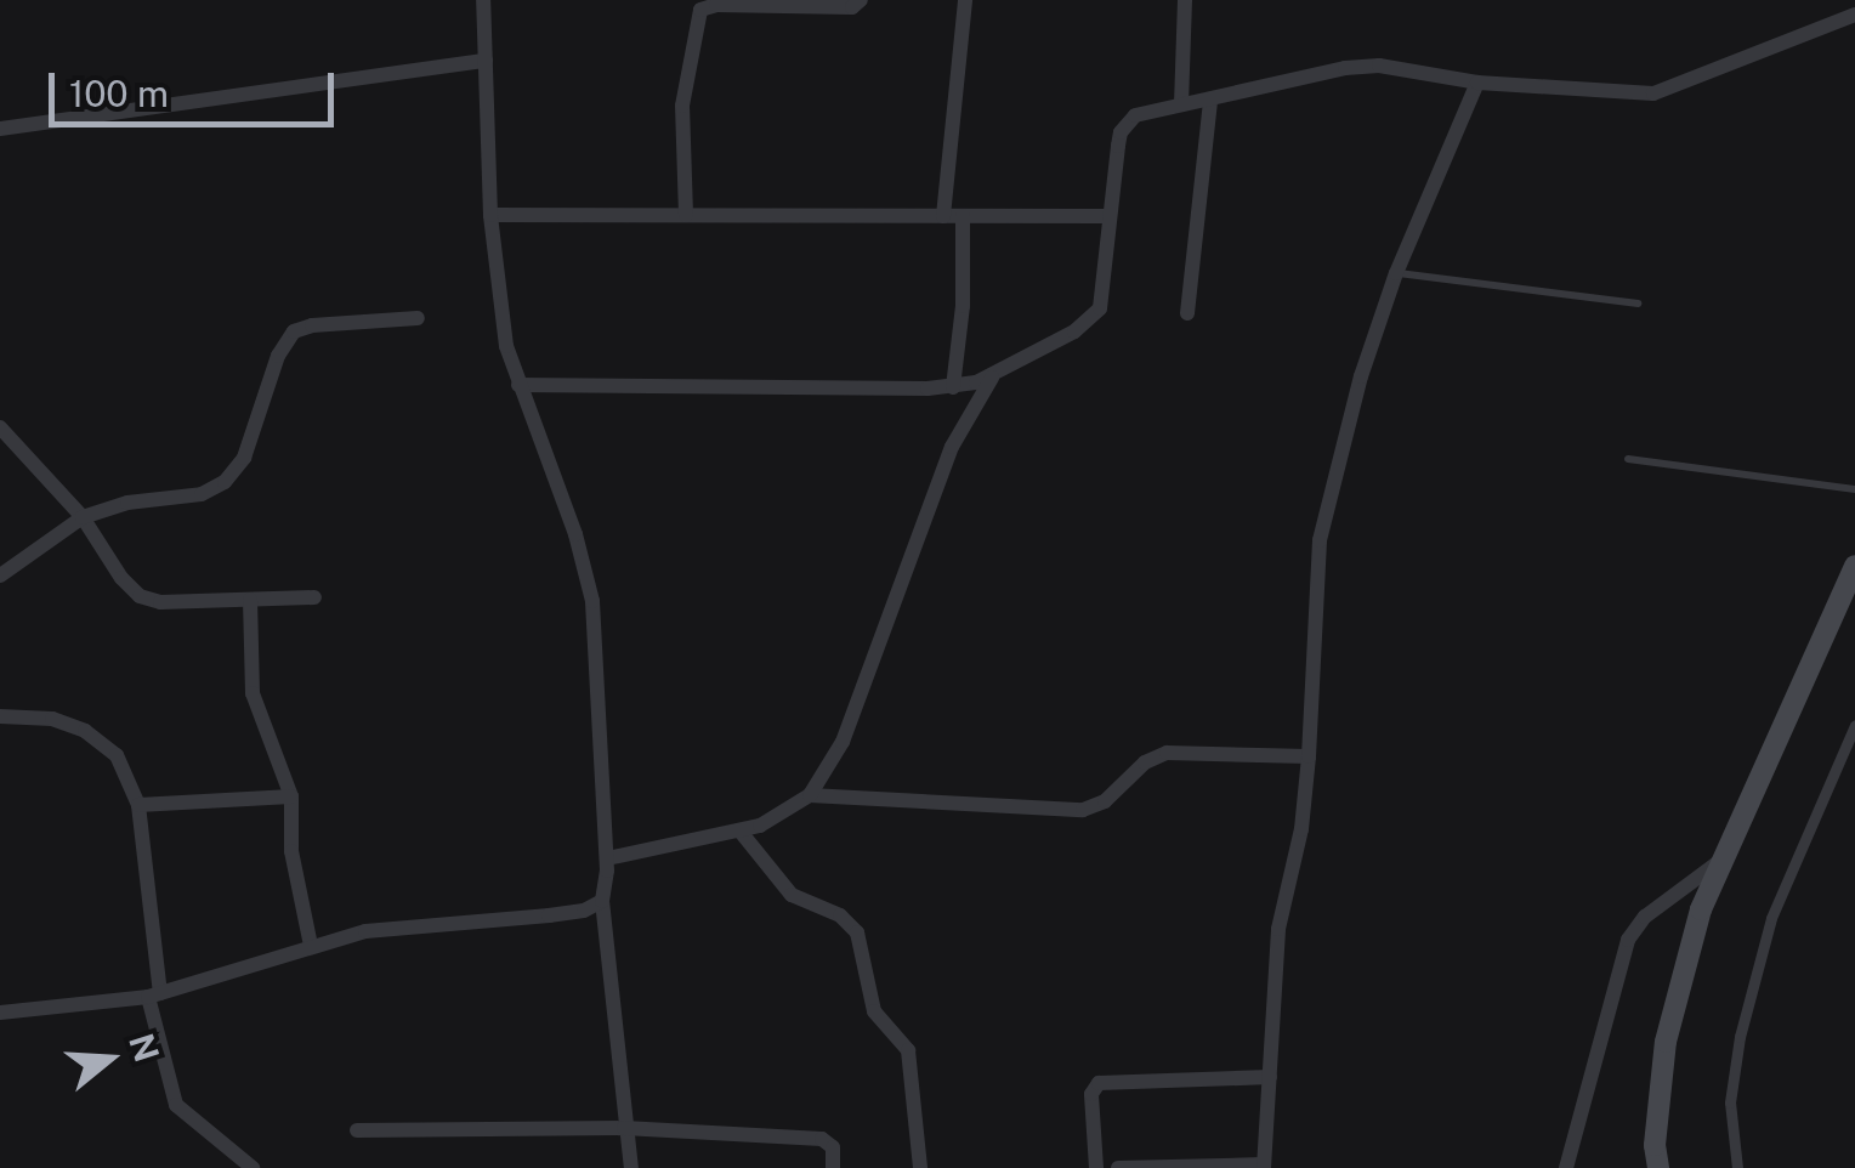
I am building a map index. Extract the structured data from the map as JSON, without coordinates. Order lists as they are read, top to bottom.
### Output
{
  "scale_bar": "100 m",
  "north": "right"
}
